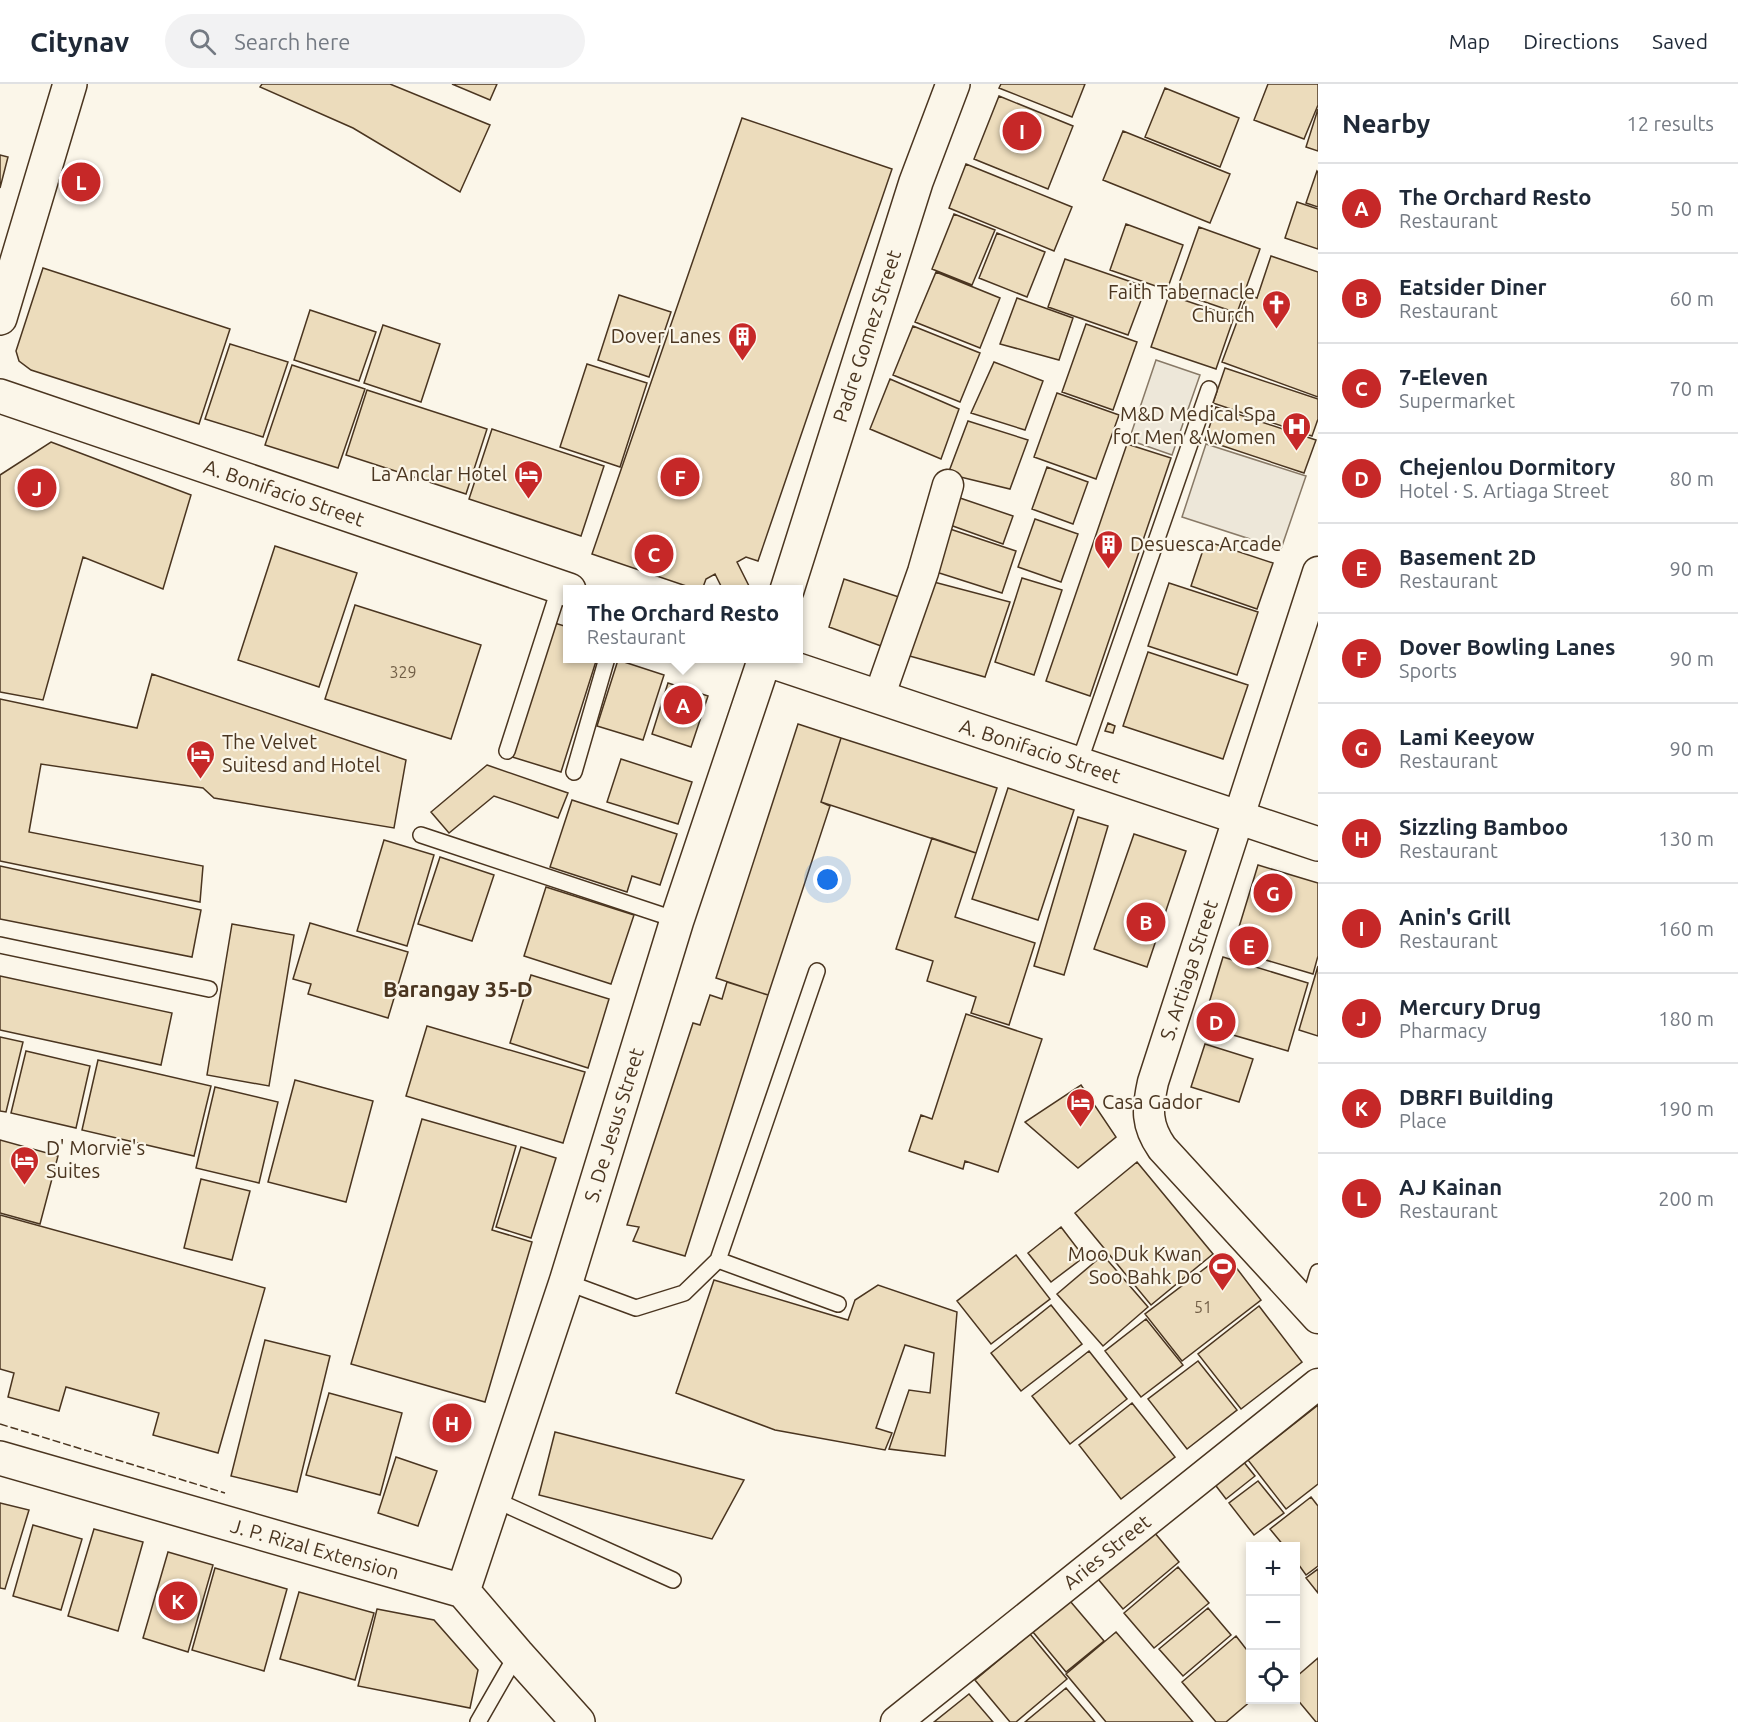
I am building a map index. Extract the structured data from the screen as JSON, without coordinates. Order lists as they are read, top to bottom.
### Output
{
  "streets": {
    "street": [
      "Padre Gomez Street",
      "A. Bonifacio Street",
      "S. Artiaga Street",
      "S. De Jesus Street",
      "J. P. Rizal Extension",
      "Aries Street"
    ]
  },
  "crossings": [
    ["A. Bonifacio Street", "S. Artiaga Street"],
    ["S. De Jesus Street", "J. P. Rizal Extension"]
  ],
  "districts": ["Barangay 35-D"],
  "places": {
    "church": ["Faith Tabernacle Church"],
    "building": ["Dover Lanes", "Desuesca Arcade"],
    "hospital": ["M&D Medical Spa for Men & Women"],
    "hotel": [
      "La Anclar Hotel",
      "The Velvet Suitesd and Hotel",
      "Casa Gador",
      "D' Morvie's Suites"
    ],
    "sports": ["Moo Duk Kwan Soo Bahk Do"]
  },
  "house_numbers": ["329", "51"],
  "page": {
    "header": "Citynav",
    "search": "Search here",
    "nav": ["Map", "Directions", "Saved"],
    "heading": ["Nearby", "12 results"],
    "pins": [
      "I",
      "L",
      "F",
      "J",
      "C",
      "A",
      "G",
      "B",
      "E",
      "D",
      "H",
      "K"
    ],
    "list": [
      {
        "mark": "A",
        "name": "The Orchard Resto",
        "note": "Restaurant",
        "value": "50 m"
      },
      {
        "mark": "B",
        "name": "Eatsider Diner",
        "note": "Restaurant",
        "value": "60 m"
      },
      {
        "mark": "C",
        "name": "7-Eleven",
        "note": "Supermarket",
        "value": "70 m"
      },
      {
        "mark": "D",
        "name": "Chejenlou Dormitory",
        "note": "Hotel · S. Artiaga Street",
        "value": "80 m"
      },
      {
        "mark": "E",
        "name": "Basement 2D",
        "note": "Restaurant",
        "value": "90 m"
      },
      {
        "mark": "F",
        "name": "Dover Bowling Lanes",
        "note": "Sports",
        "value": "90 m"
      },
      {
        "mark": "G",
        "name": "Lami Keeyow",
        "note": "Restaurant",
        "value": "90 m"
      },
      {
        "mark": "H",
        "name": "Sizzling Bamboo",
        "note": "Restaurant",
        "value": "130 m"
      },
      {
        "mark": "I",
        "name": "Anin's Grill",
        "note": "Restaurant",
        "value": "160 m"
      },
      {
        "mark": "J",
        "name": "Mercury Drug",
        "note": "Pharmacy",
        "value": "180 m"
      },
      {
        "mark": "K",
        "name": "DBRFI Building",
        "note": "Place",
        "value": "190 m"
      },
      {
        "mark": "L",
        "name": "AJ Kainan",
        "note": "Restaurant",
        "value": "200 m"
      }
    ],
    "popup": ["The Orchard Resto", "Restaurant"],
    "map_buttons": ["+", "−"]
  }
}
